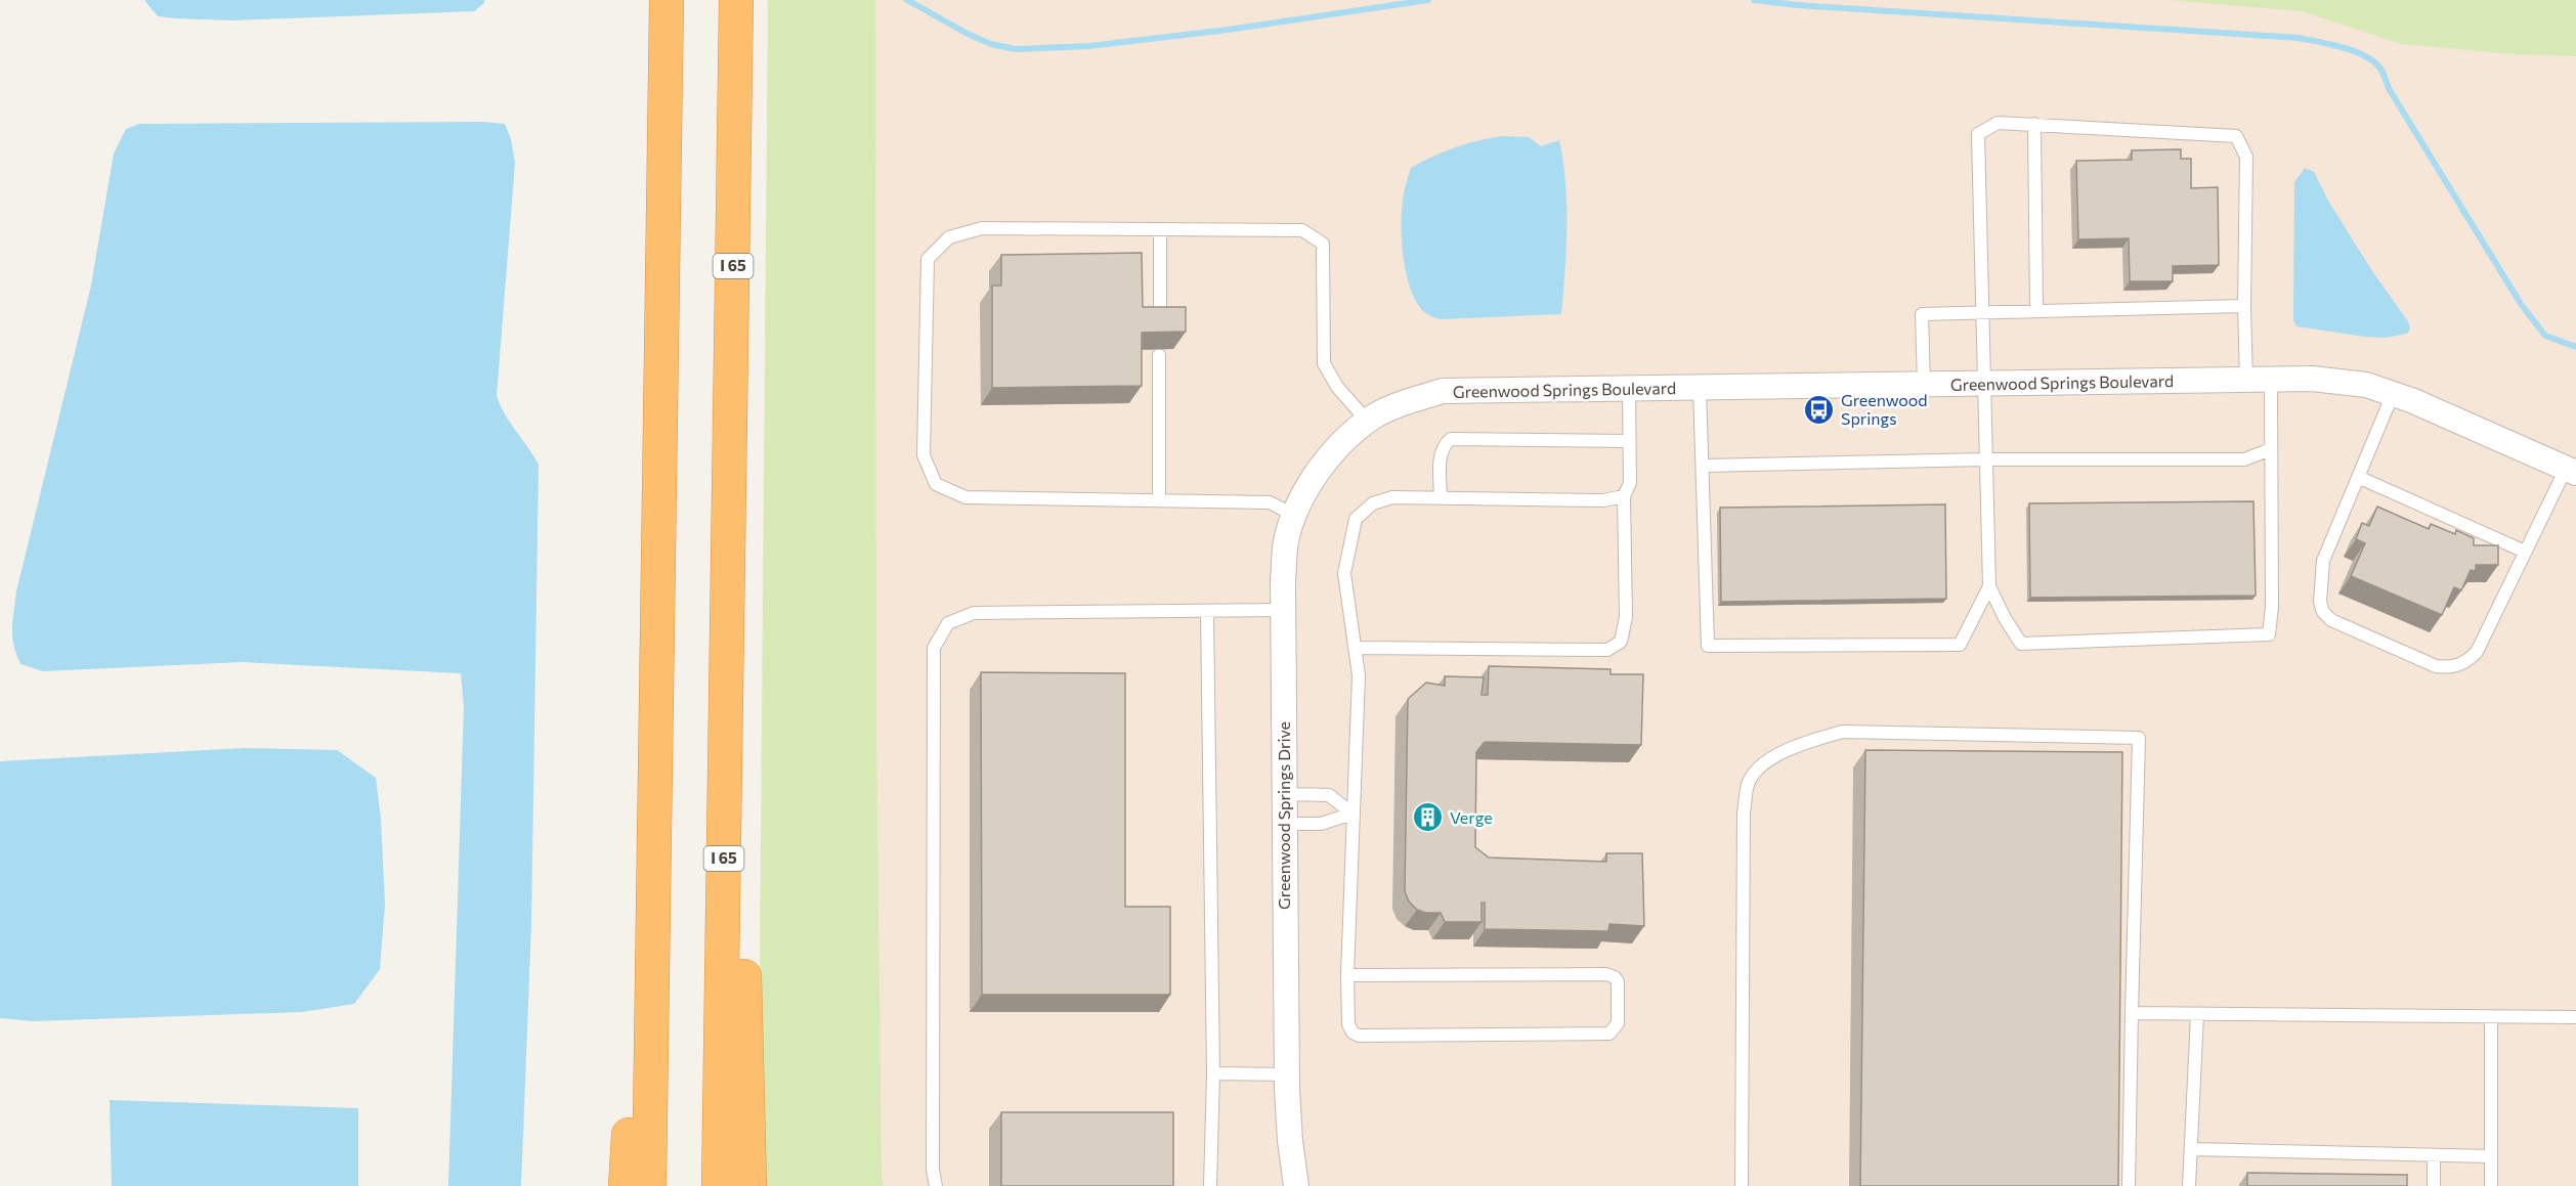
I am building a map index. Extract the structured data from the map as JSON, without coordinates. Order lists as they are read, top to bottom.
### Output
{
  "streets": {
    "highway": ["I 65"],
    "street": ["Greenwood Springs Boulevard", "Greenwood Springs Drive"]
  },
  "crossings": [
    ["Greenwood Springs Boulevard", "Greenwood Springs Drive"]
  ],
  "places": {
    "bus stop": ["Greenwood Springs"],
    "building": ["Verge"]
  }
}
